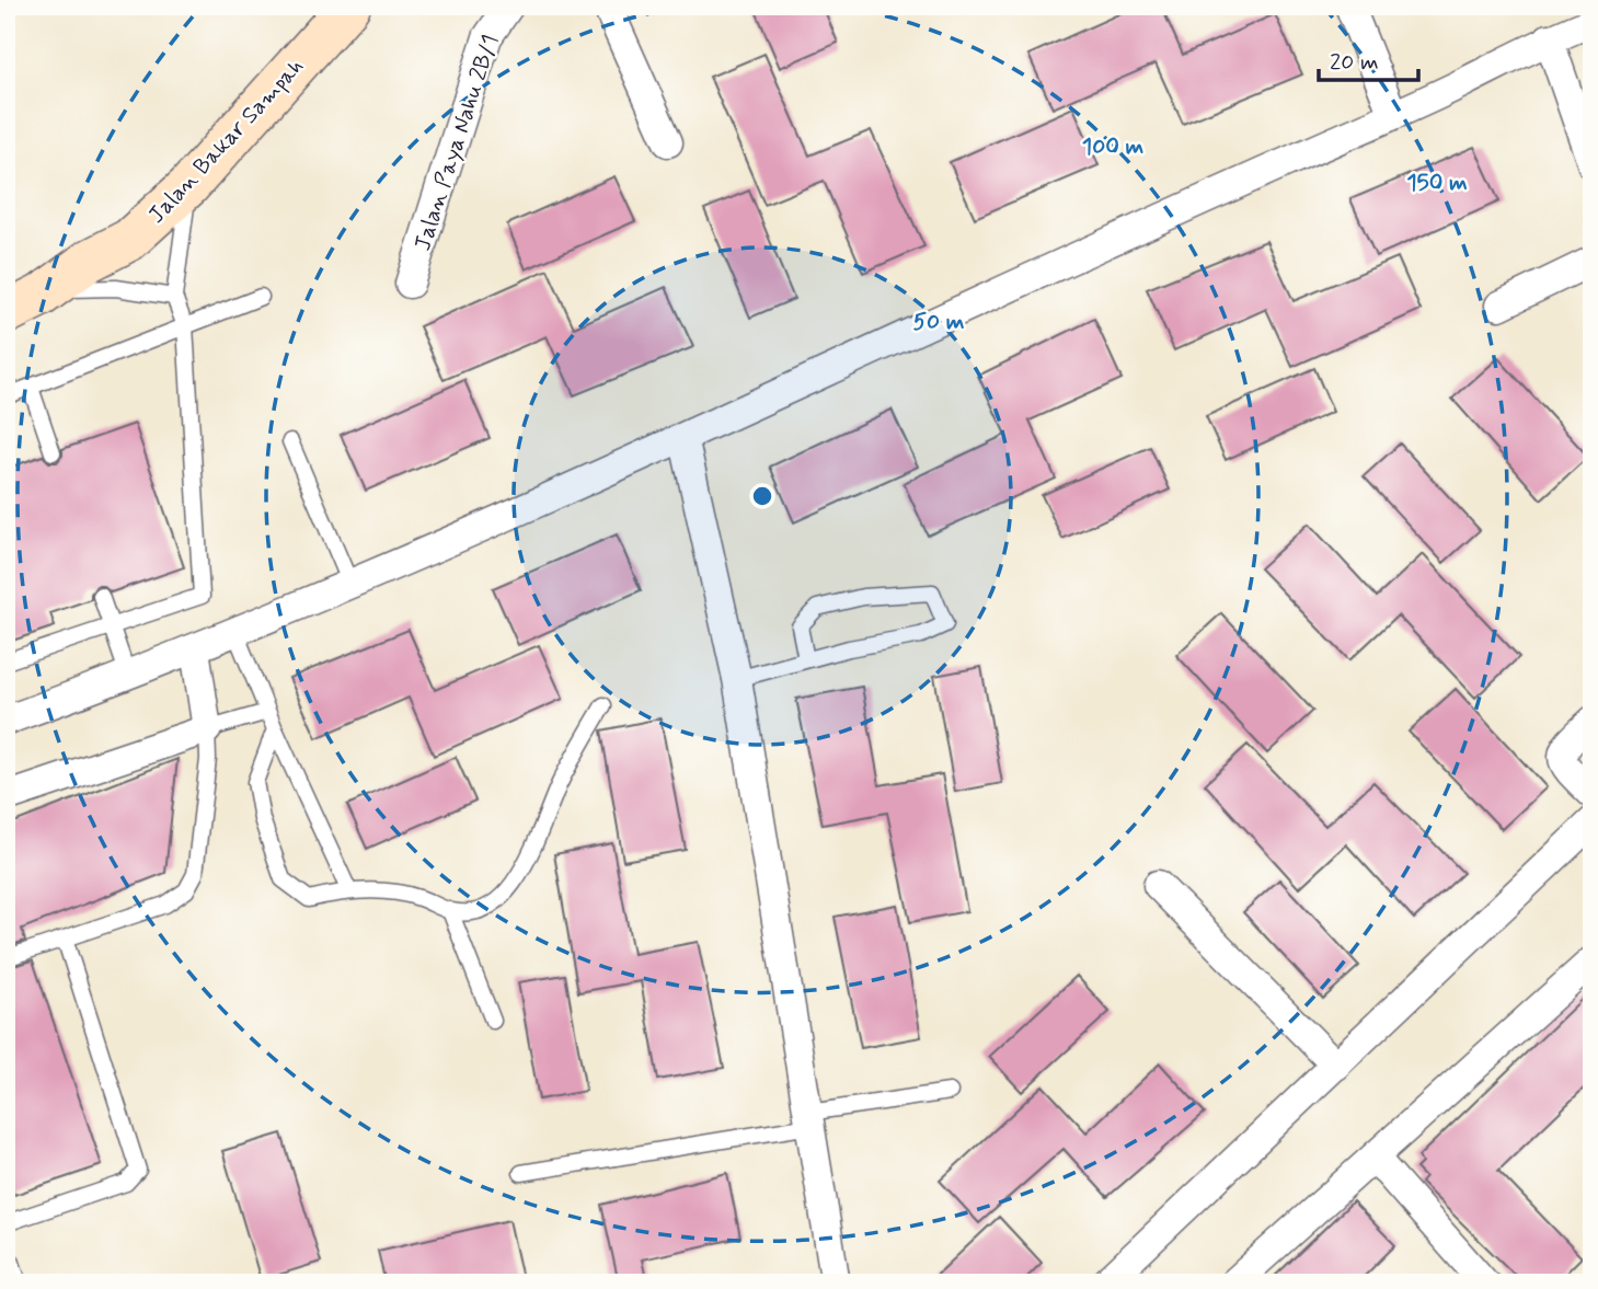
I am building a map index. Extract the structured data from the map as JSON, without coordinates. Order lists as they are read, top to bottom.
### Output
{
  "streets": {
    "main road": ["Jalan Bakar Sampah"],
    "street": ["Jalan Paya Nahu 2B/1"]
  },
  "scale_bar": "20 m",
  "rings": ["100 m", "150 m", "50 m"]
}
